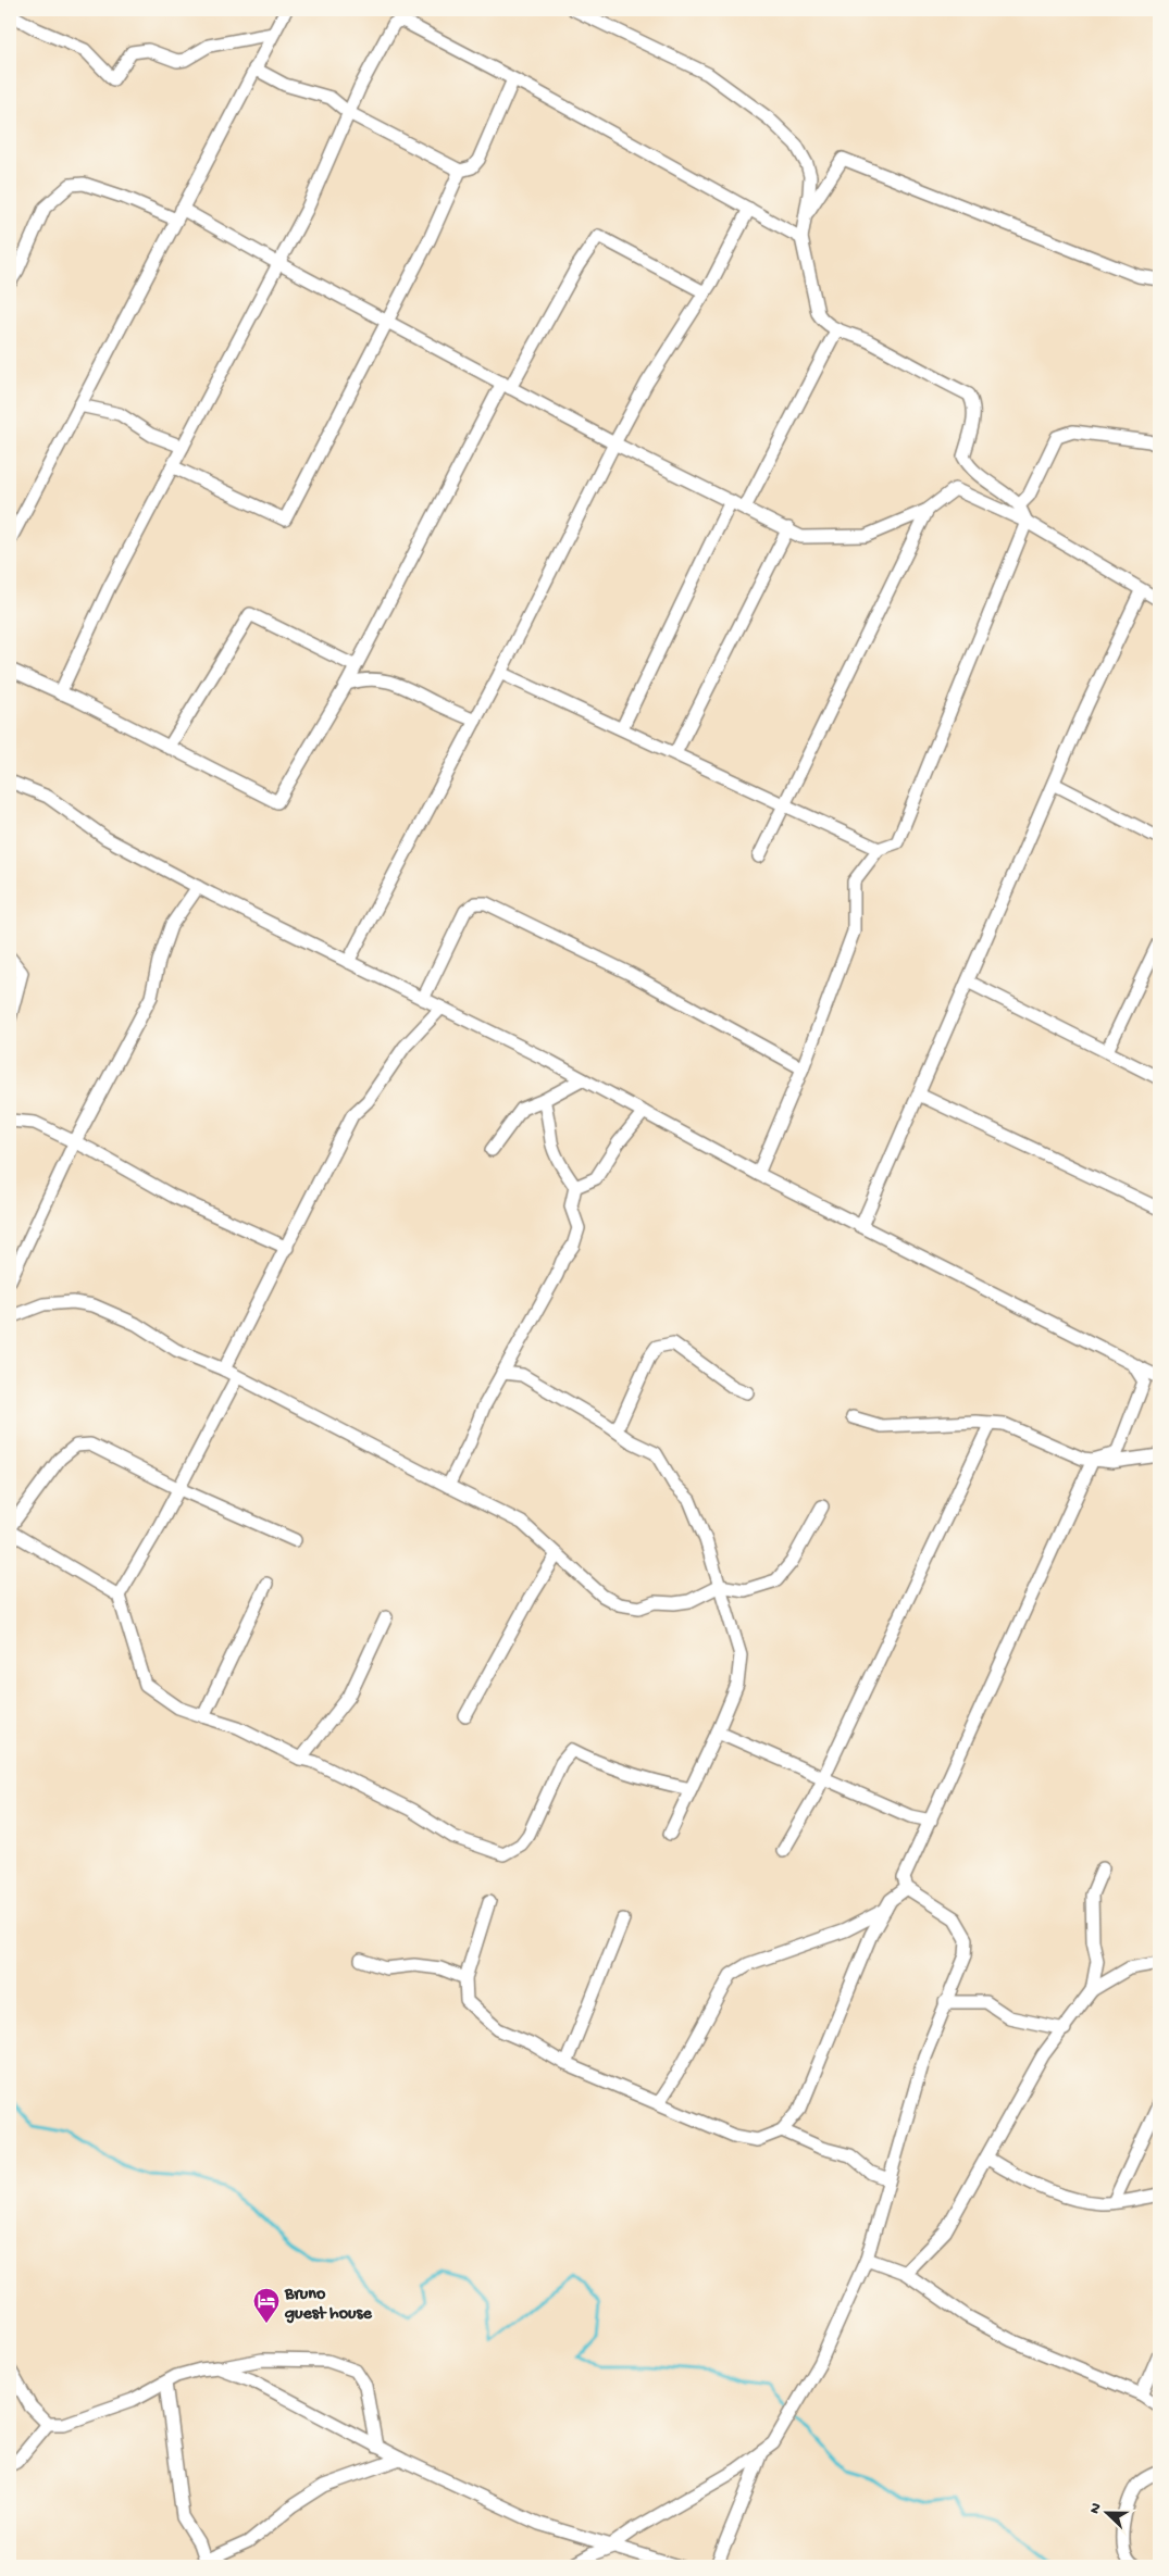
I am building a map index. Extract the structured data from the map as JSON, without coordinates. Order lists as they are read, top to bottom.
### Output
{
  "places": {
    "hotel": ["Bruno guest house"]
  },
  "north": "left"
}
